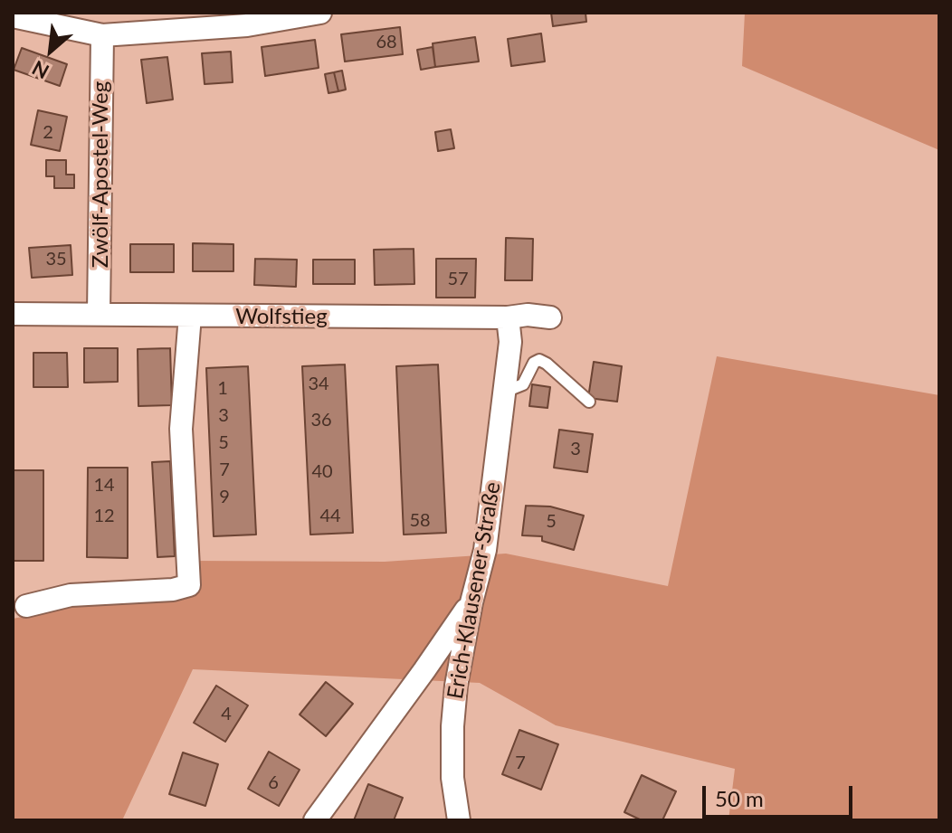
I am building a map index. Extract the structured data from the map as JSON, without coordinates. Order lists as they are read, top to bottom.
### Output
{
  "streets": {
    "street": ["Zwölf-Apostel-Weg", "Wolfstieg", "Erich-Klausener-Straße"]
  },
  "crossings": [
    ["Zwölf-Apostel-Weg", "Wolfstieg"],
    ["Wolfstieg", "Erich-Klausener-Straße"]
  ],
  "house_numbers": [
    "68",
    "2",
    "35",
    "57",
    "34",
    "1",
    "3",
    "36",
    "5",
    "3",
    "7",
    "40",
    "14",
    "9",
    "12",
    "44",
    "58",
    "5",
    "4",
    "7",
    "6"
  ],
  "scale_bar": "50 m",
  "north": "bottom left"
}
